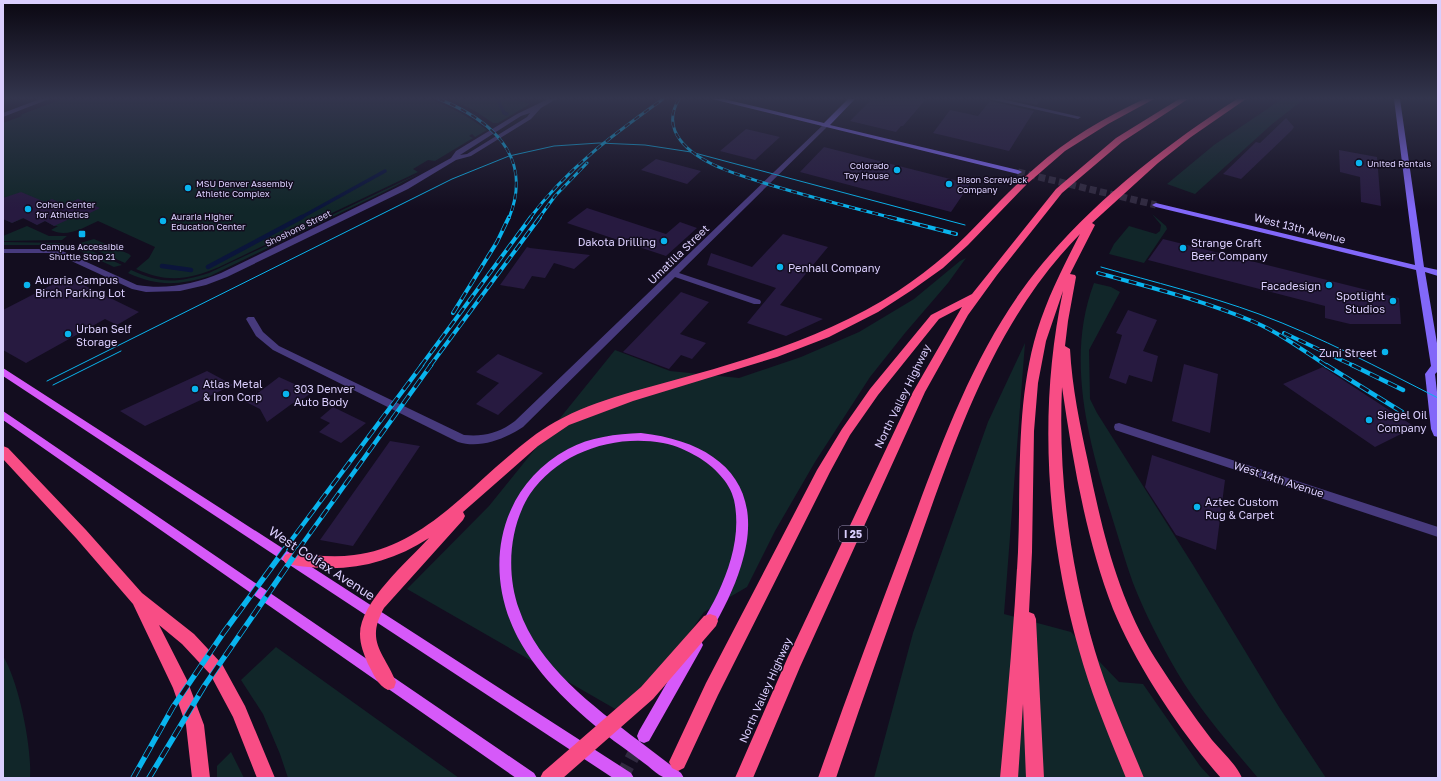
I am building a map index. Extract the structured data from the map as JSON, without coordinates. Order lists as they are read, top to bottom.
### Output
{
  "streets": {
    "highway": ["North Valley Highway", "I 25"],
    "main road": ["West Colfax Avenue"],
    "street": [
      "Shoshone Street",
      "West 13th Avenue",
      "Umatilla Street",
      "West 14th Avenue"
    ]
  },
  "places": {
    "other": [
      "United Rentals",
      "Colorado Toy House",
      "Bison Screwjack Company",
      "MSU Denver Assembly Athletic Complex",
      "Cohen Center for Athletics",
      "Auraria Higher Education Center",
      "Dakota Drilling",
      "Strange Craft Beer Company",
      "Penhall Company",
      "Auraria Campus Birch Parking Lot",
      "Facadesign",
      "Spotlight Studios",
      "Urban Self Storage",
      "Zuni Street",
      "Atlas Metal & Iron Corp",
      "303 Denver Auto Body",
      "Siegel Oil Company",
      "Aztec Custom Rug & Carpet"
    ],
    "transit": ["Campus Accessible Shuttle Stop 21"]
  }
}
